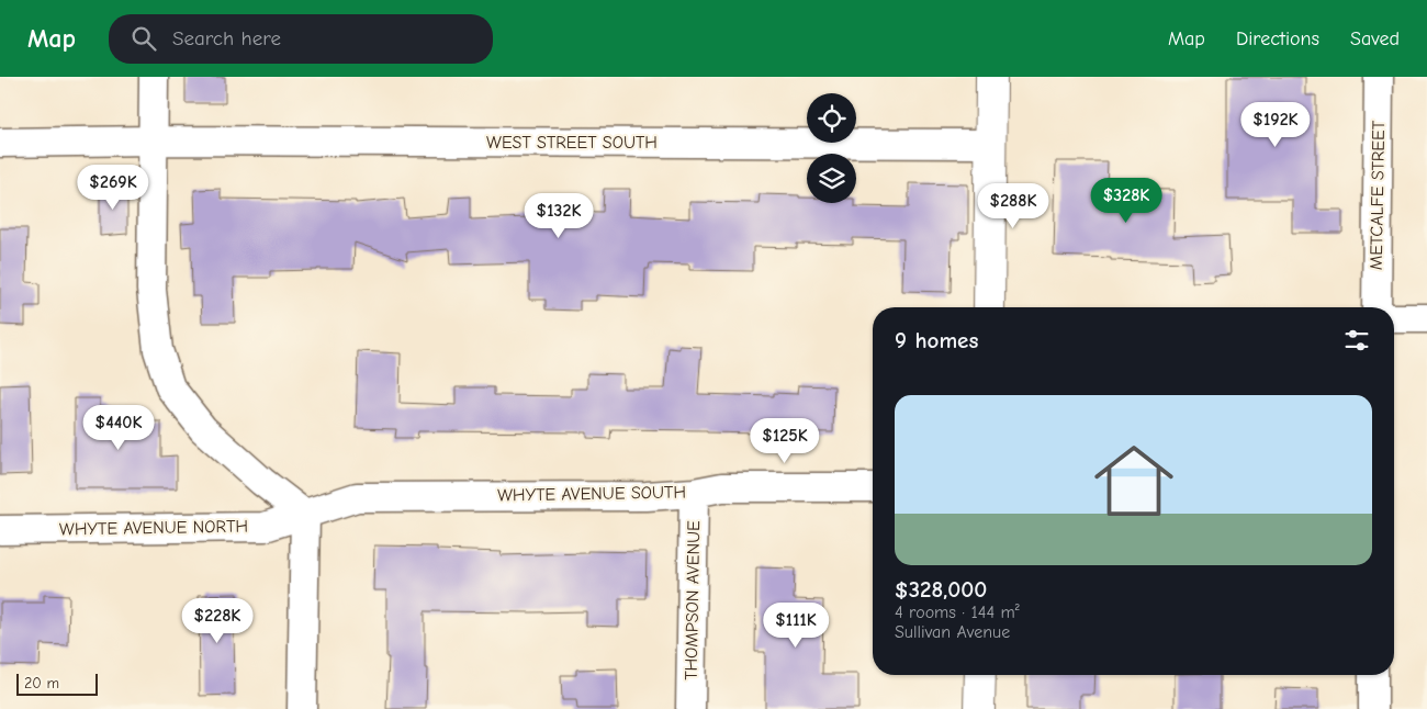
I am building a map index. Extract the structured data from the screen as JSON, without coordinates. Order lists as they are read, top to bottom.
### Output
{
  "streets": {
    "street": [
      "WEST STREET SOUTH",
      "METCALFE STREET",
      "WHYTE AVENUE SOUTH",
      "WHYTE AVENUE NORTH",
      "THOMPSON AVENUE"
    ]
  },
  "crossings": [
    ["WHYTE AVENUE SOUTH", "WHYTE AVENUE NORTH"],
    ["WHYTE AVENUE SOUTH", "THOMPSON AVENUE"]
  ],
  "scale_bar": "20 m",
  "page": {
    "header": "Map",
    "search": "Search here",
    "nav": ["Map", "Directions", "Saved"],
    "price": [
      "$192K",
      "$269K",
      "$328K",
      "$288K",
      "$132K",
      "$440K",
      "$125K",
      "$228K",
      "$111K"
    ],
    "heading": "9 homes",
    "list": [
      {
        "name": "$328,000",
        "note": "4 rooms · 144 m² · Sullivan Avenue"
      }
    ],
    "scale": "20 m"
  }
}
